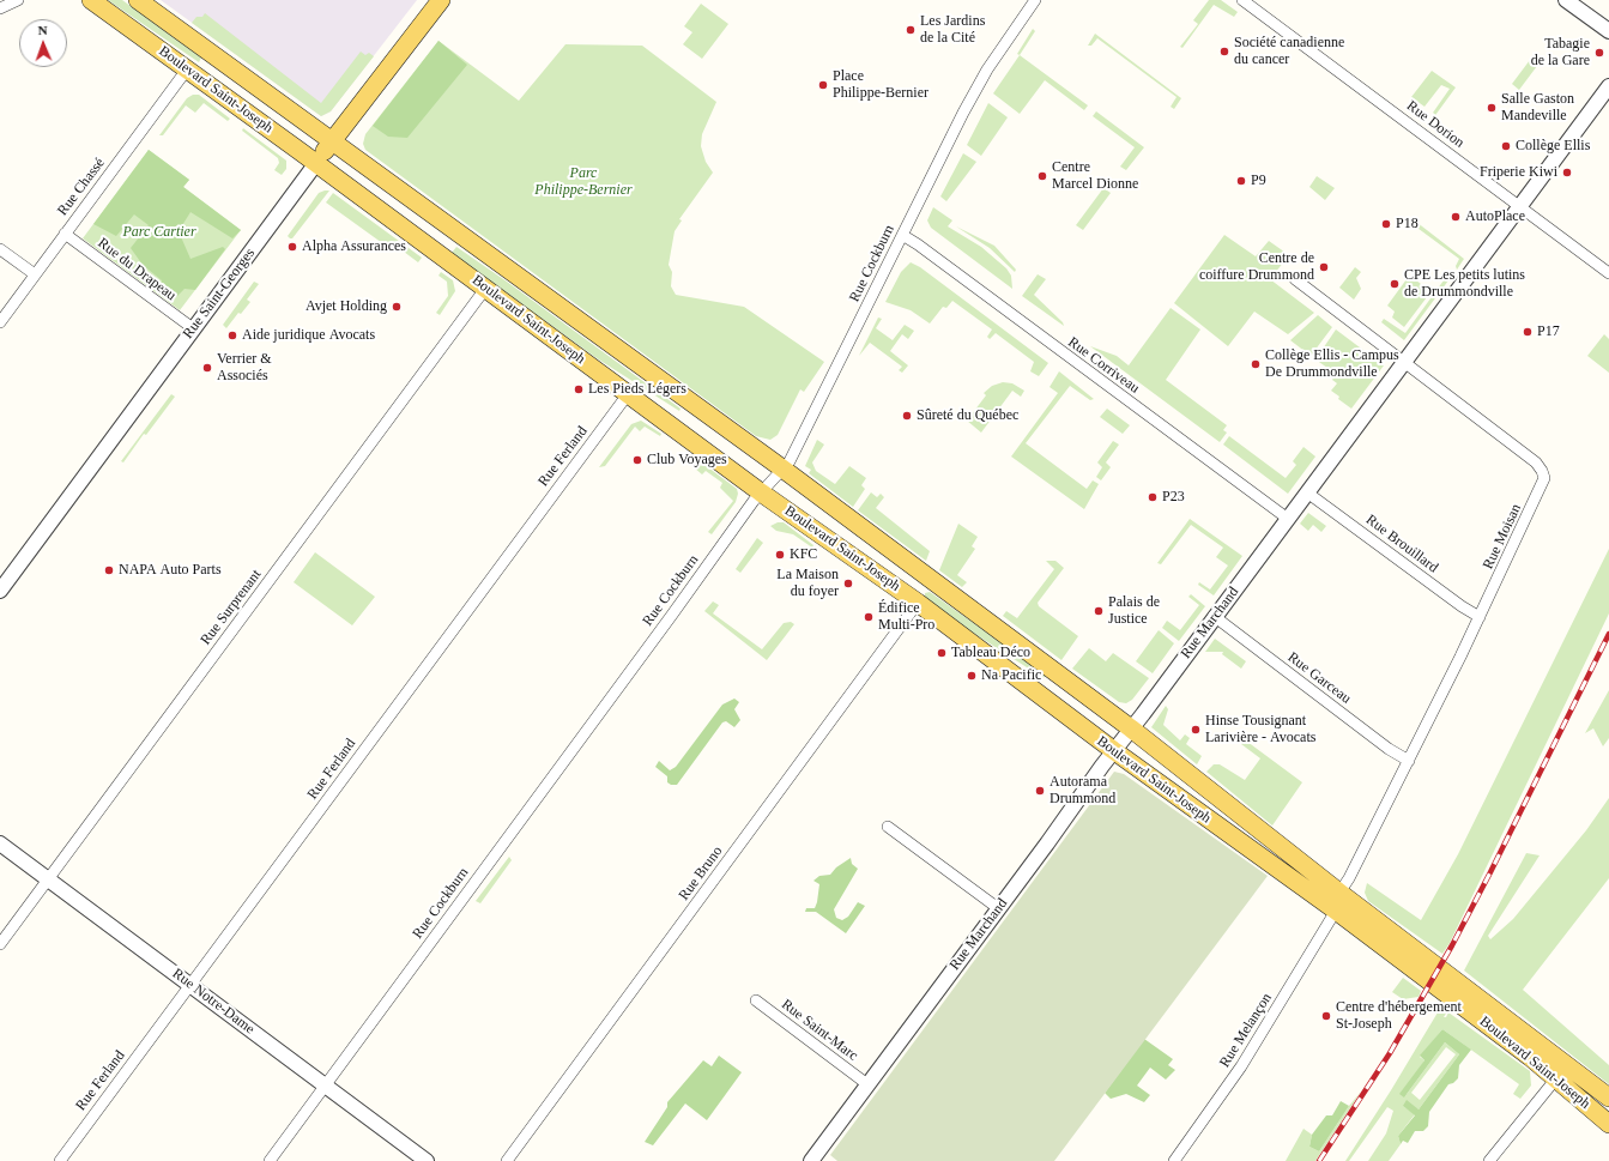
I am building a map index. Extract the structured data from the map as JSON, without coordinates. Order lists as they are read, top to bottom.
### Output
{
  "streets": {
    "main road": ["Boulevard Saint-Joseph", "Rue Saint-Georges"],
    "street": [
      "Rue Dorion",
      "Rue Chassé",
      "Rue Cockburn",
      "Rue du Drapeau",
      "Rue Corriveau",
      "Rue Ferland",
      "Rue Moisan",
      "Rue Brouillard",
      "Rue Surprenant",
      "Rue Marchand",
      "Rue Garceau",
      "Rue Bruno",
      "Rue Notre-Dame",
      "Rue Saint-Marc",
      "Rue Melançon"
    ]
  },
  "crossings": [
    ["Boulevard Saint-Joseph", "Rue Chassé"],
    ["Boulevard Saint-Joseph", "Rue Cockburn"],
    ["Boulevard Saint-Joseph", "Rue Saint-Georges"],
    ["Boulevard Saint-Joseph", "Rue Ferland"],
    ["Boulevard Saint-Joseph", "Rue Moisan"],
    ["Boulevard Saint-Joseph", "Rue Surprenant"],
    ["Boulevard Saint-Joseph", "Rue Marchand"],
    ["Boulevard Saint-Joseph", "Rue Bruno"],
    ["Boulevard Saint-Joseph", "Rue Melançon"],
    ["Rue Dorion", "Rue Marchand"],
    ["Rue Chassé", "Rue du Drapeau"],
    ["Rue Cockburn", "Rue Corriveau"],
    ["Rue Cockburn", "Rue Notre-Dame"],
    ["Rue du Drapeau", "Rue Saint-Georges"],
    ["Rue Corriveau", "Rue Marchand"],
    ["Rue Ferland", "Rue Notre-Dame"],
    ["Rue Moisan", "Rue Brouillard"],
    ["Rue Moisan", "Rue Marchand"],
    ["Rue Moisan", "Rue Garceau"],
    ["Rue Brouillard", "Rue Marchand"],
    ["Rue Surprenant", "Rue Notre-Dame"],
    ["Rue Marchand", "Rue Garceau"],
    ["Rue Marchand", "Rue Saint-Marc"]
  ],
  "parks": ["Parc Philippe-Bernier", "Parc Cartier"],
  "places": [
    "Les Jardins de la Cité",
    "Société canadienne du cancer",
    "Tabagie de la Gare",
    "Place Philippe-Bernier",
    "Salle Gaston Mandeville",
    "Collège Ellis",
    "Friperie Kiwi",
    "Centre Marcel Dionne",
    "P9",
    "AutoPlace",
    "P18",
    "Alpha Assurances",
    "Centre de coiffure Drummond",
    "CPE Les petits lutins de Drummondville",
    "Avjet Holding",
    "P17",
    "Aide juridique Avocats",
    "Collège Ellis - Campus De Drummondville",
    "Verrier & Associés",
    "Les Pieds Légers",
    "Sûreté du Québec",
    "Club Voyages",
    "P23",
    "KFC",
    "NAPA Auto Parts",
    "La Maison du foyer",
    "Palais de Justice",
    "Édifice Multi-Pro",
    "Tableau Déco",
    "Na Pacific",
    "Hinse Tousignant Larivière - Avocats",
    "Autorama Drummond",
    "Centre d'hébergement St-Joseph"
  ],
  "north": "top"
}
